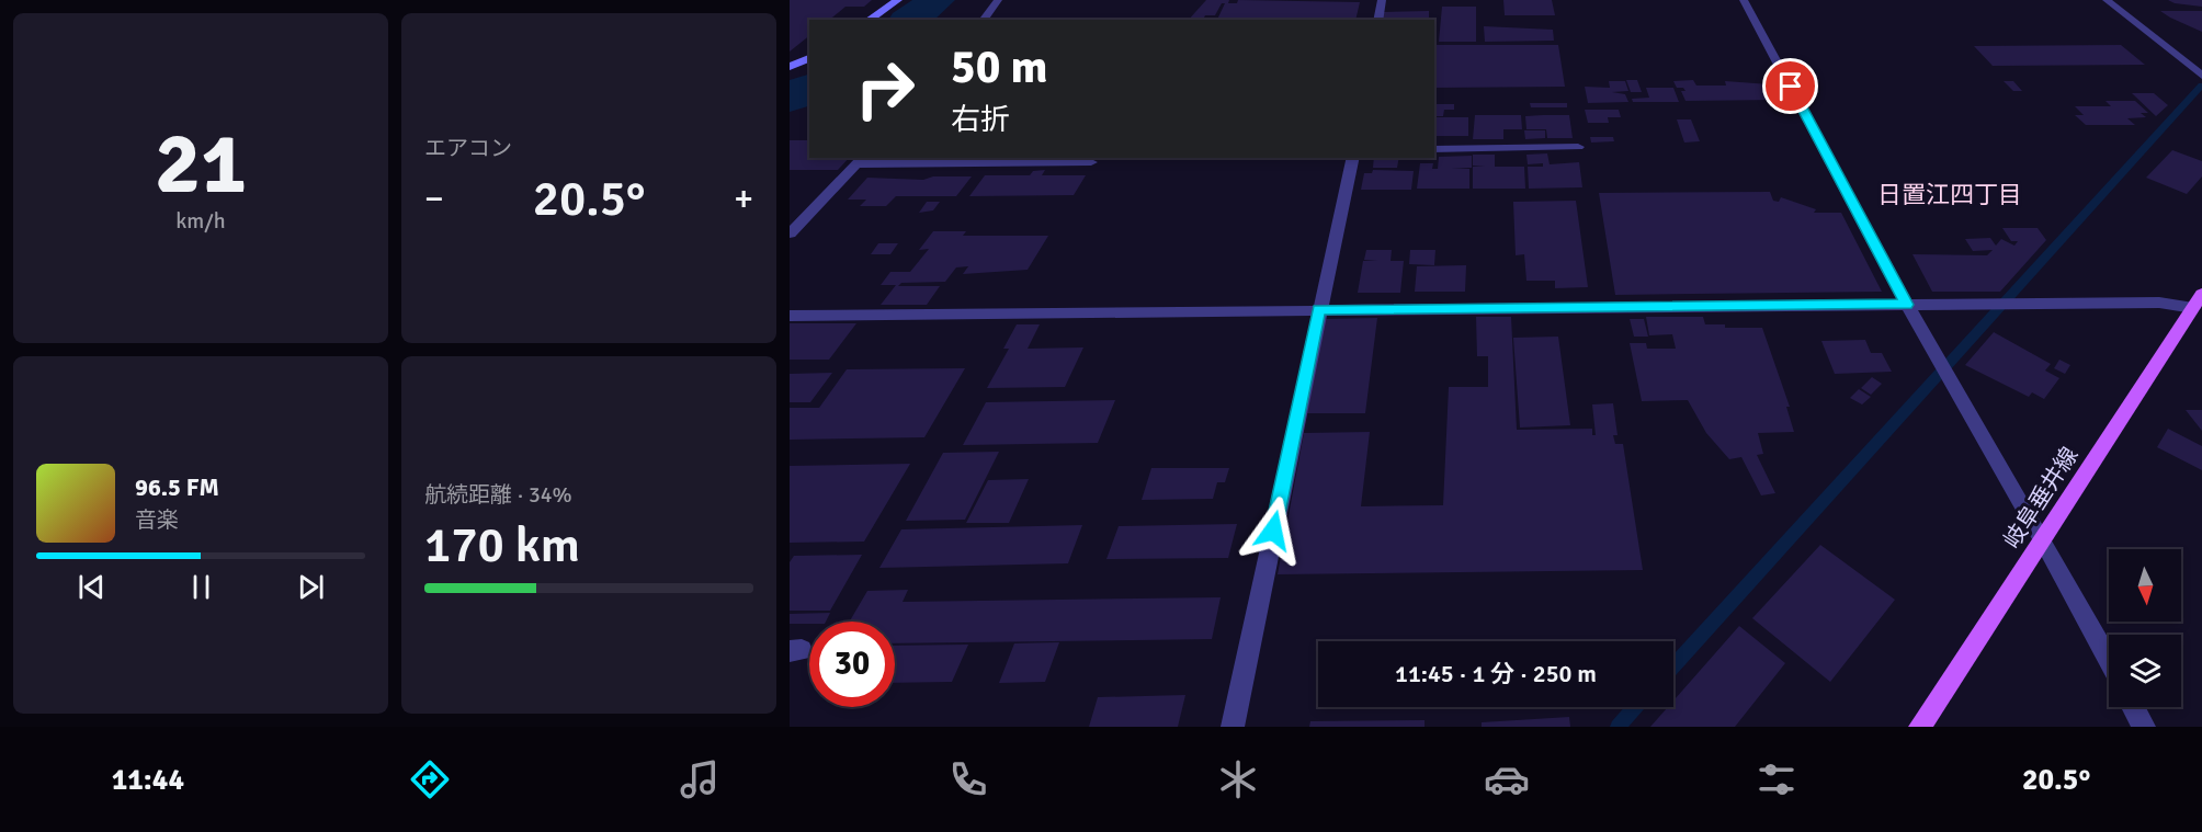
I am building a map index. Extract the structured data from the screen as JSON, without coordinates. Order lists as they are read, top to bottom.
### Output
{
  "streets": {
    "main road": ["岐阜垂井線"]
  },
  "districts": ["日置江四丁目"],
  "north": "bottom",
  "page": {
    "tile": [
      ["21", "km/h"],
      "エアコン",
      ["航続距離 · 34%", "170 km"]
    ],
    "turn": ["50 m", "右折"],
    "heat": ["−", "20.5°", "+"],
    "song": ["96.5 FM", "音楽"],
    "limit": "30",
    "trip": "11:45 · 1 分 · 250 m",
    "tabs": ["11:44", "20.5°"]
  }
}
